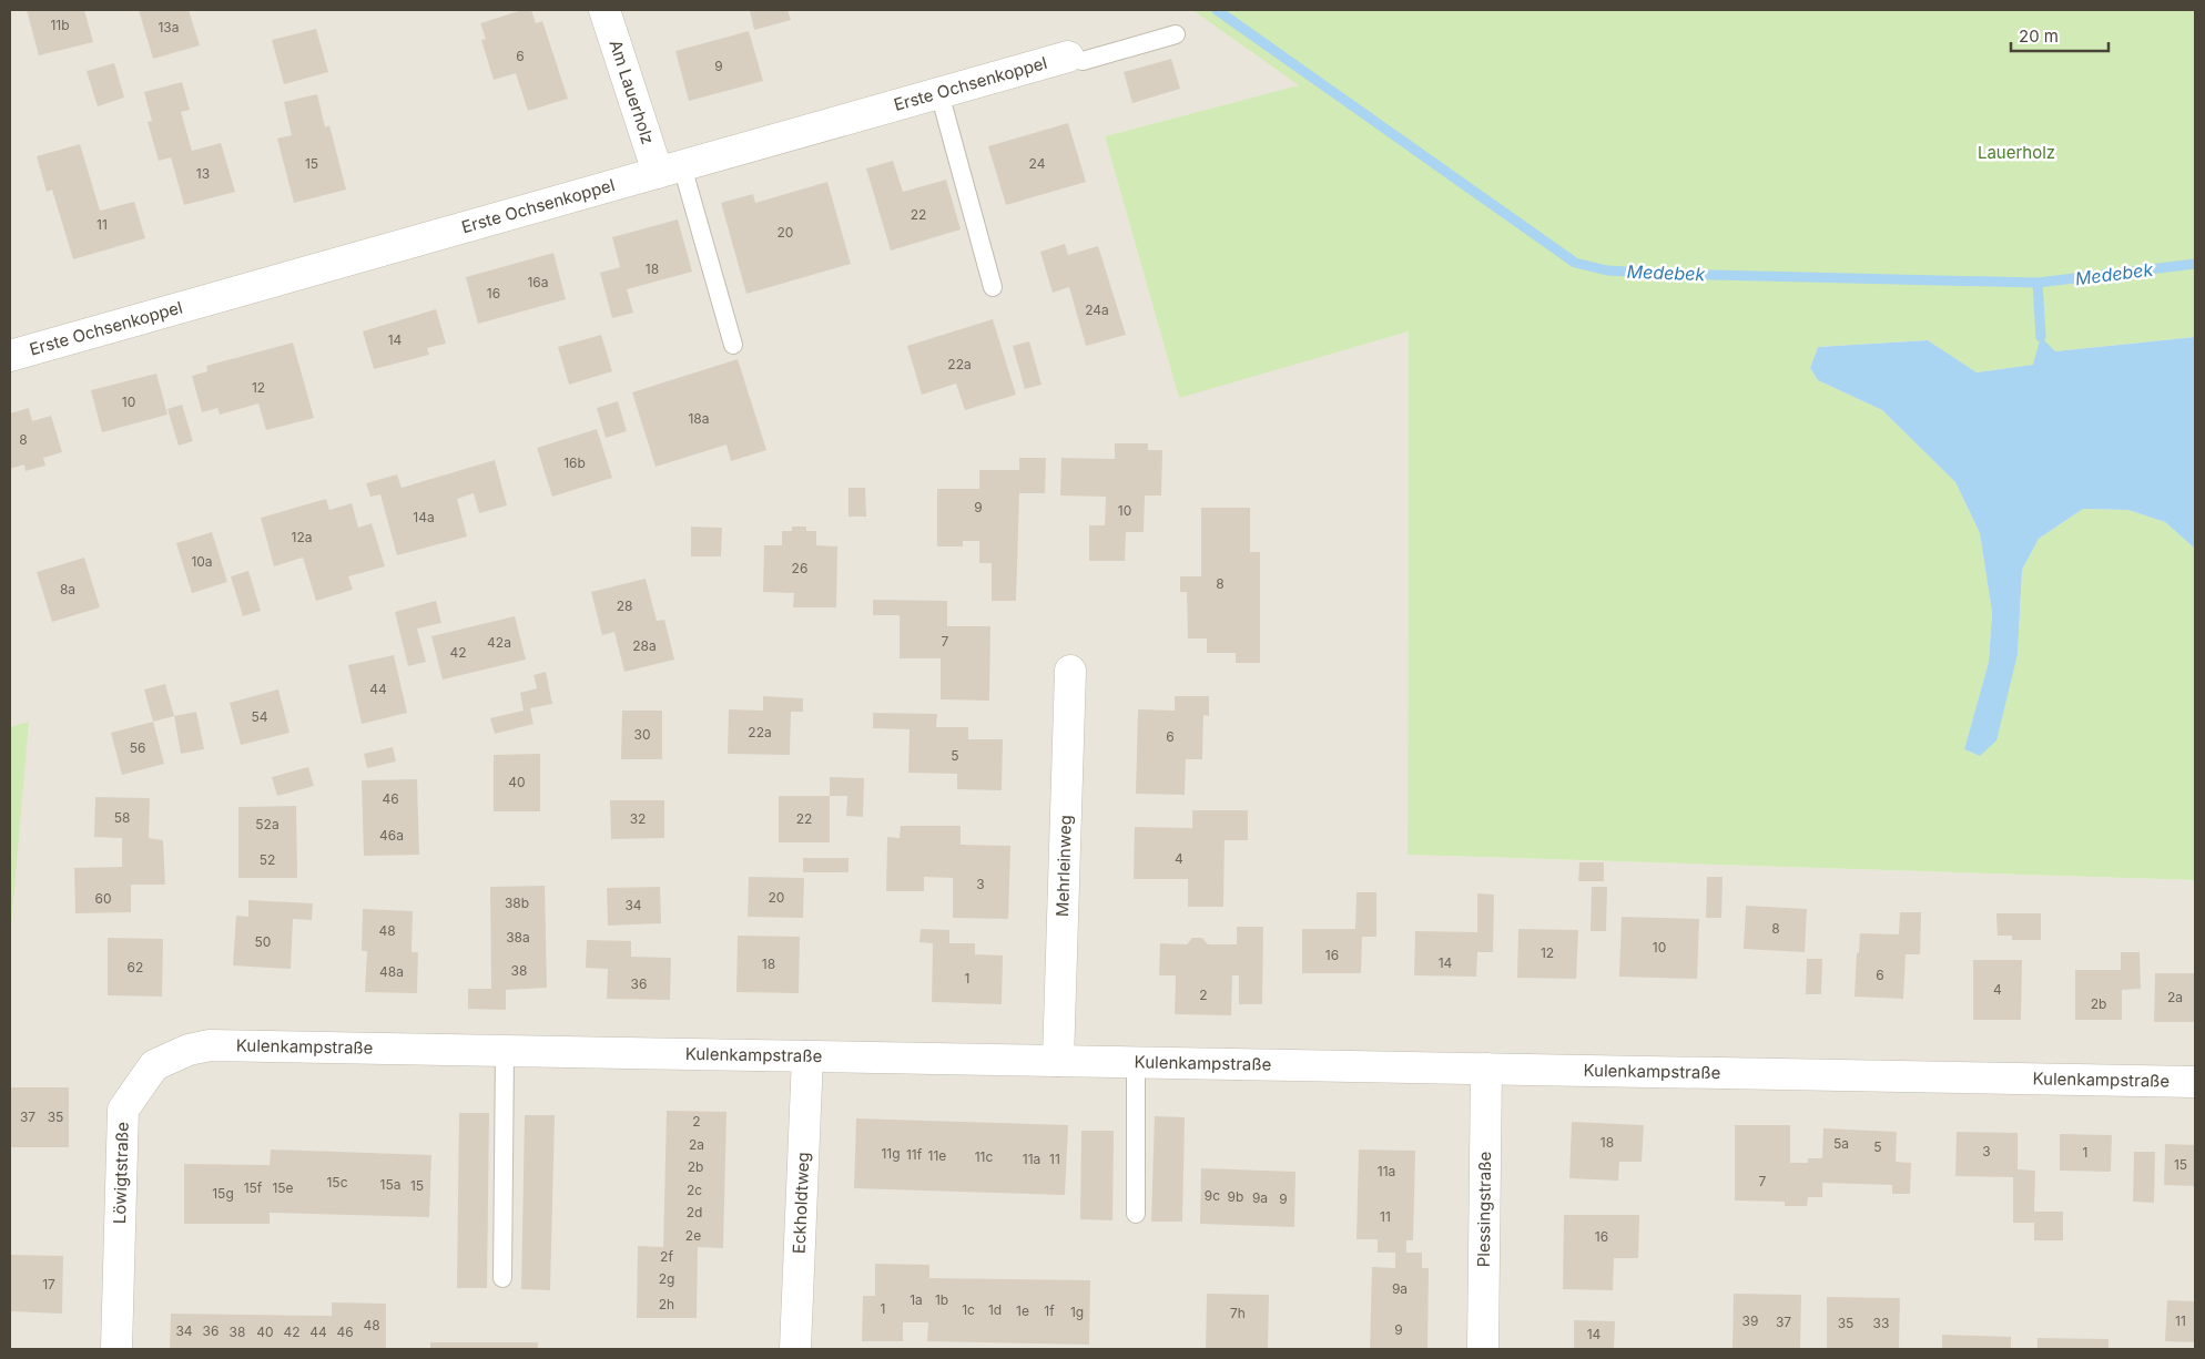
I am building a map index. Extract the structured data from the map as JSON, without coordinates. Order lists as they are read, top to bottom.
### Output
{
  "streets": {
    "street": [
      "Erste Ochsenkoppel",
      "Am Lauerholz",
      "Mehrleinweg",
      "Kulenkampstraße",
      "Löwigtstraße",
      "Eckholdtweg",
      "Plessingstraße"
    ]
  },
  "crossings": [
    ["Erste Ochsenkoppel", "Am Lauerholz"],
    ["Mehrleinweg", "Kulenkampstraße"],
    ["Kulenkampstraße", "Löwigtstraße"],
    ["Kulenkampstraße", "Eckholdtweg"],
    ["Kulenkampstraße", "Plessingstraße"]
  ],
  "water": ["Medebek"],
  "parks": ["Lauerholz"],
  "house_numbers": [
    "11b",
    "13a",
    "6",
    "9",
    "15",
    "24",
    "13",
    "22",
    "11",
    "20",
    "18",
    "16a",
    "16",
    "24a",
    "14",
    "22a",
    "12",
    "10",
    "18a",
    "8",
    "16b",
    "9",
    "10",
    "14a",
    "12a",
    "10a",
    "26",
    "8",
    "8a",
    "28",
    "7",
    "42a",
    "28a",
    "42",
    "44",
    "54",
    "22a",
    "30",
    "6",
    "56",
    "5",
    "40",
    "46",
    "58",
    "32",
    "22",
    "52a",
    "46a",
    "4",
    "52",
    "3",
    "20",
    "60",
    "38b",
    "34",
    "8",
    "48",
    "38a",
    "50",
    "10",
    "12",
    "16",
    "14",
    "18",
    "62",
    "38",
    "48a",
    "6",
    "1",
    "36",
    "4",
    "2",
    "2a",
    "2b",
    "37",
    "35",
    "2",
    "18",
    "5a",
    "2a",
    "5",
    "3",
    "1",
    "11g",
    "11f",
    "11e",
    "11c",
    "11a",
    "11",
    "15",
    "2b",
    "11a",
    "7",
    "15c",
    "15a",
    "15",
    "15f",
    "15e",
    "2c",
    "15g",
    "9c",
    "9b",
    "9a",
    "9",
    "2d",
    "11",
    "2e",
    "16",
    "2f",
    "2g",
    "17",
    "9a",
    "1a",
    "1b",
    "2h",
    "1",
    "1c",
    "1d",
    "1e",
    "1f",
    "1g",
    "7h",
    "39",
    "11",
    "37",
    "35",
    "33",
    "48",
    "9",
    "34",
    "36",
    "38",
    "40",
    "42",
    "44",
    "46",
    "14"
  ],
  "scale_bar": "20 m"
}
